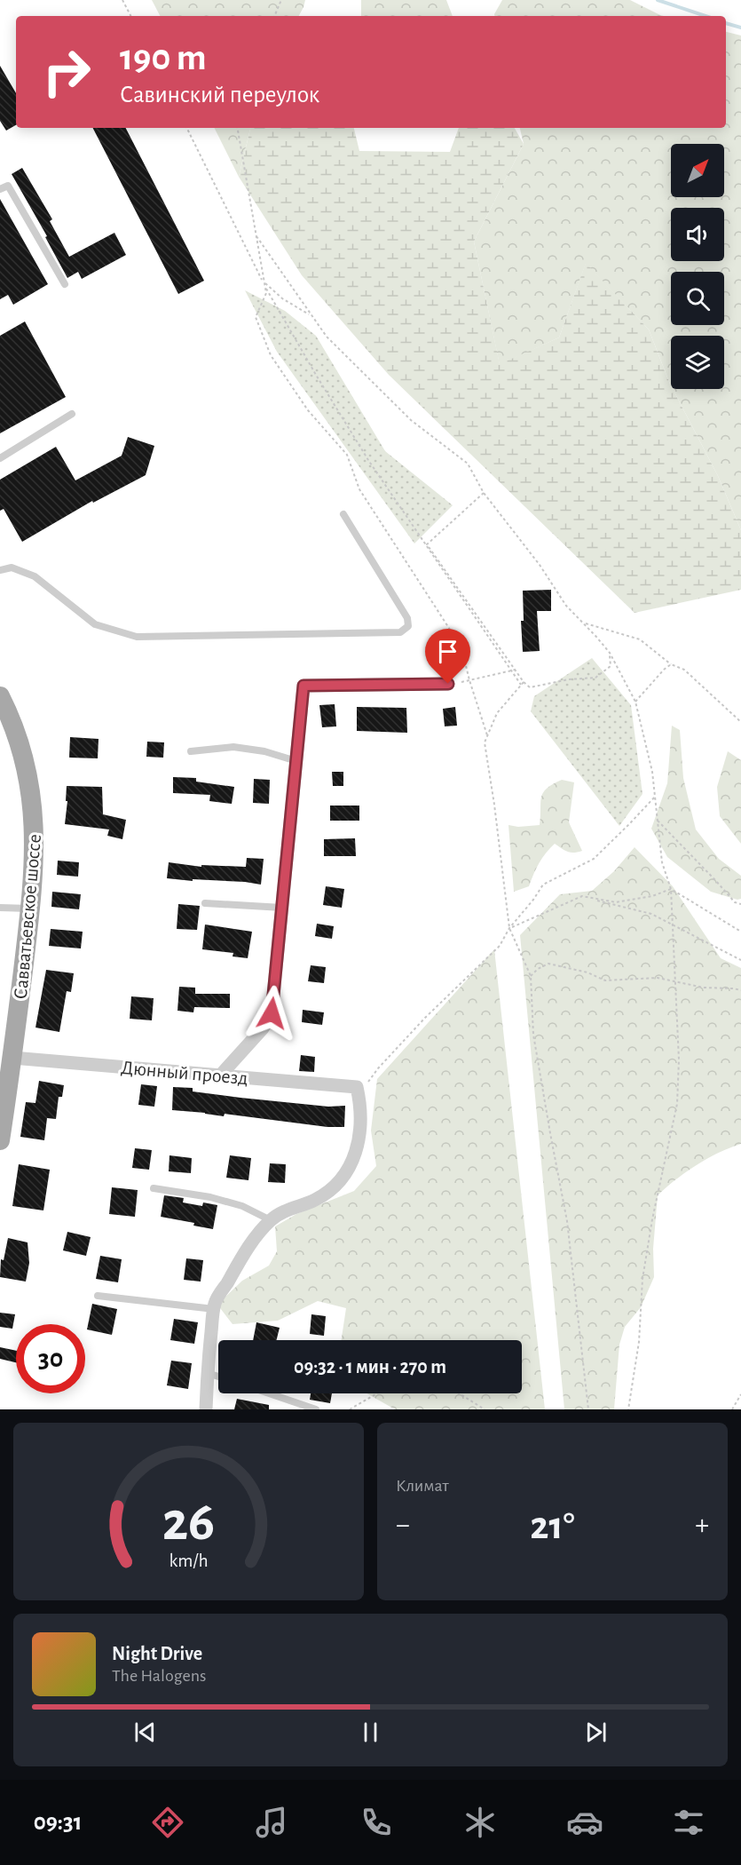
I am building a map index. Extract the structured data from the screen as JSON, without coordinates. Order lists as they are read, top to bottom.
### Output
{
  "streets": {
    "main road": ["Савватьевское шоссе"],
    "street": ["Дюнный проезд"]
  },
  "crossings": [
    ["Савватьевское шоссе", "Дюнный проезд"]
  ],
  "north": "top right",
  "page": {
    "turn": ["190 m", "Савинский переулок"],
    "limit": "30",
    "trip": "09:32 · 1 мин · 270 m",
    "tile": "Климат",
    "heat": ["−", "21°", "+"],
    "song": ["Night Drive", "The Halogens"],
    "tabs": "09:31",
    "gauge": ["26", "km/h"]
  }
}
